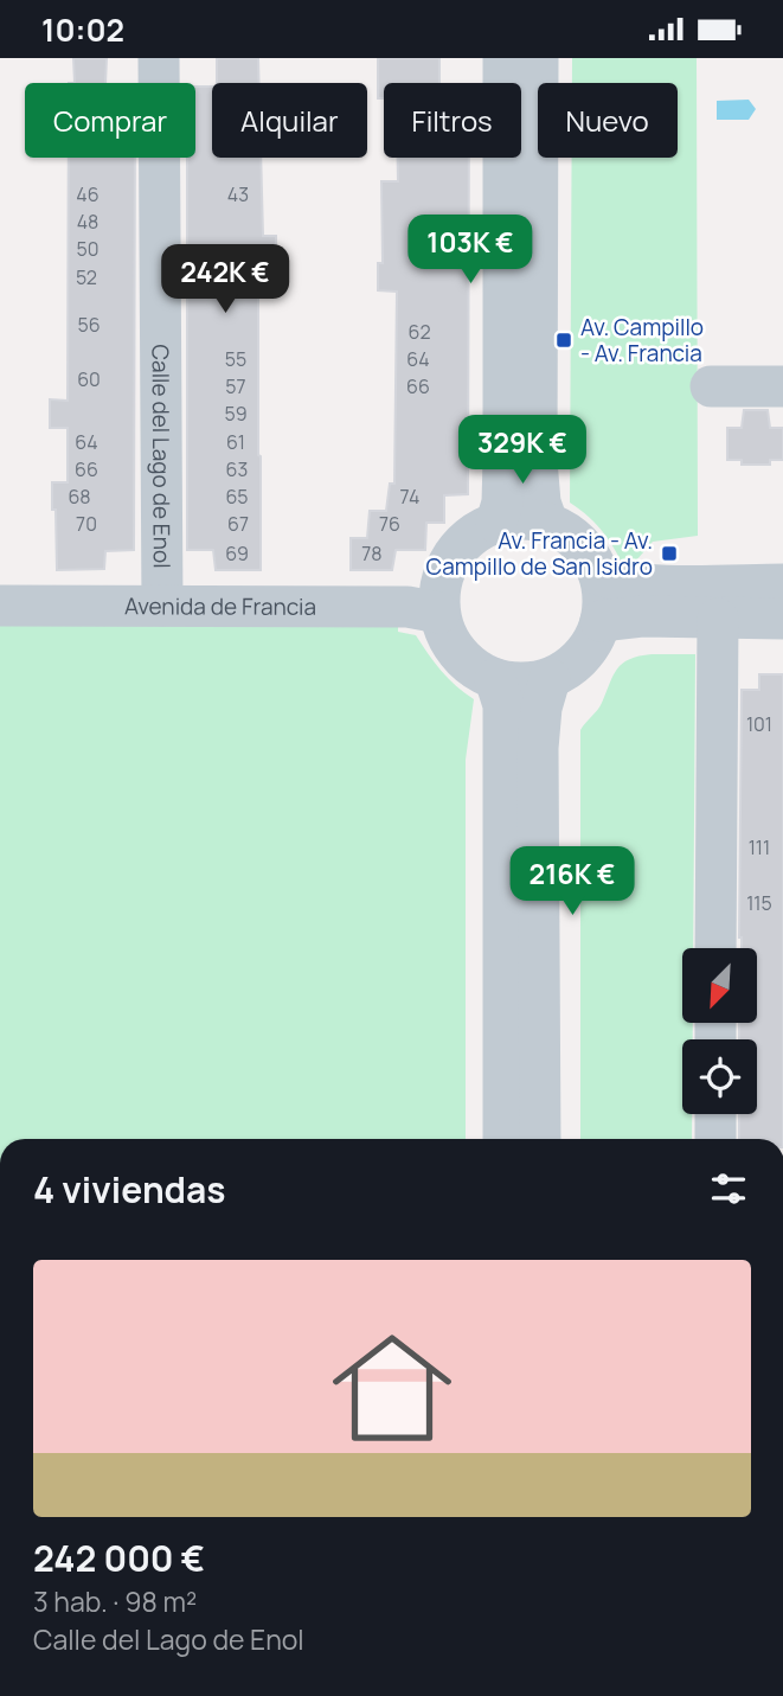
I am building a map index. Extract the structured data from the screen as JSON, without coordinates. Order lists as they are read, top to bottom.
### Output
{
  "streets": {
    "street": ["Calle del Lago de Enol", "Avenida de Francia"]
  },
  "crossings": [
    ["Calle del Lago de Enol", "Avenida de Francia"]
  ],
  "places": {
    "transit": ["Av. Campillo - Av. Francia", "Av. Francia - Av. Campillo de San Isidro"]
  },
  "house_numbers": [
    "46",
    "43",
    "48",
    "50",
    "52",
    "56",
    "62",
    "55",
    "64",
    "60",
    "57",
    "66",
    "59",
    "64",
    "61",
    "66",
    "63",
    "68",
    "65",
    "74",
    "70",
    "67",
    "76",
    "69",
    "78",
    "101",
    "111",
    "115"
  ],
  "north": "bottom left",
  "page": {
    "status": "10:02",
    "chip": [
      "Comprar",
      "Alquilar",
      "Filtros",
      "Nuevo"
    ],
    "price": [
      "103K €",
      "242K €",
      "329K €",
      "216K €"
    ],
    "heading": "4 viviendas",
    "list": [
      {
        "name": "242 000 €",
        "note": "3 hab. · 98 m² · Calle del Lago de Enol"
      }
    ]
  }
}
